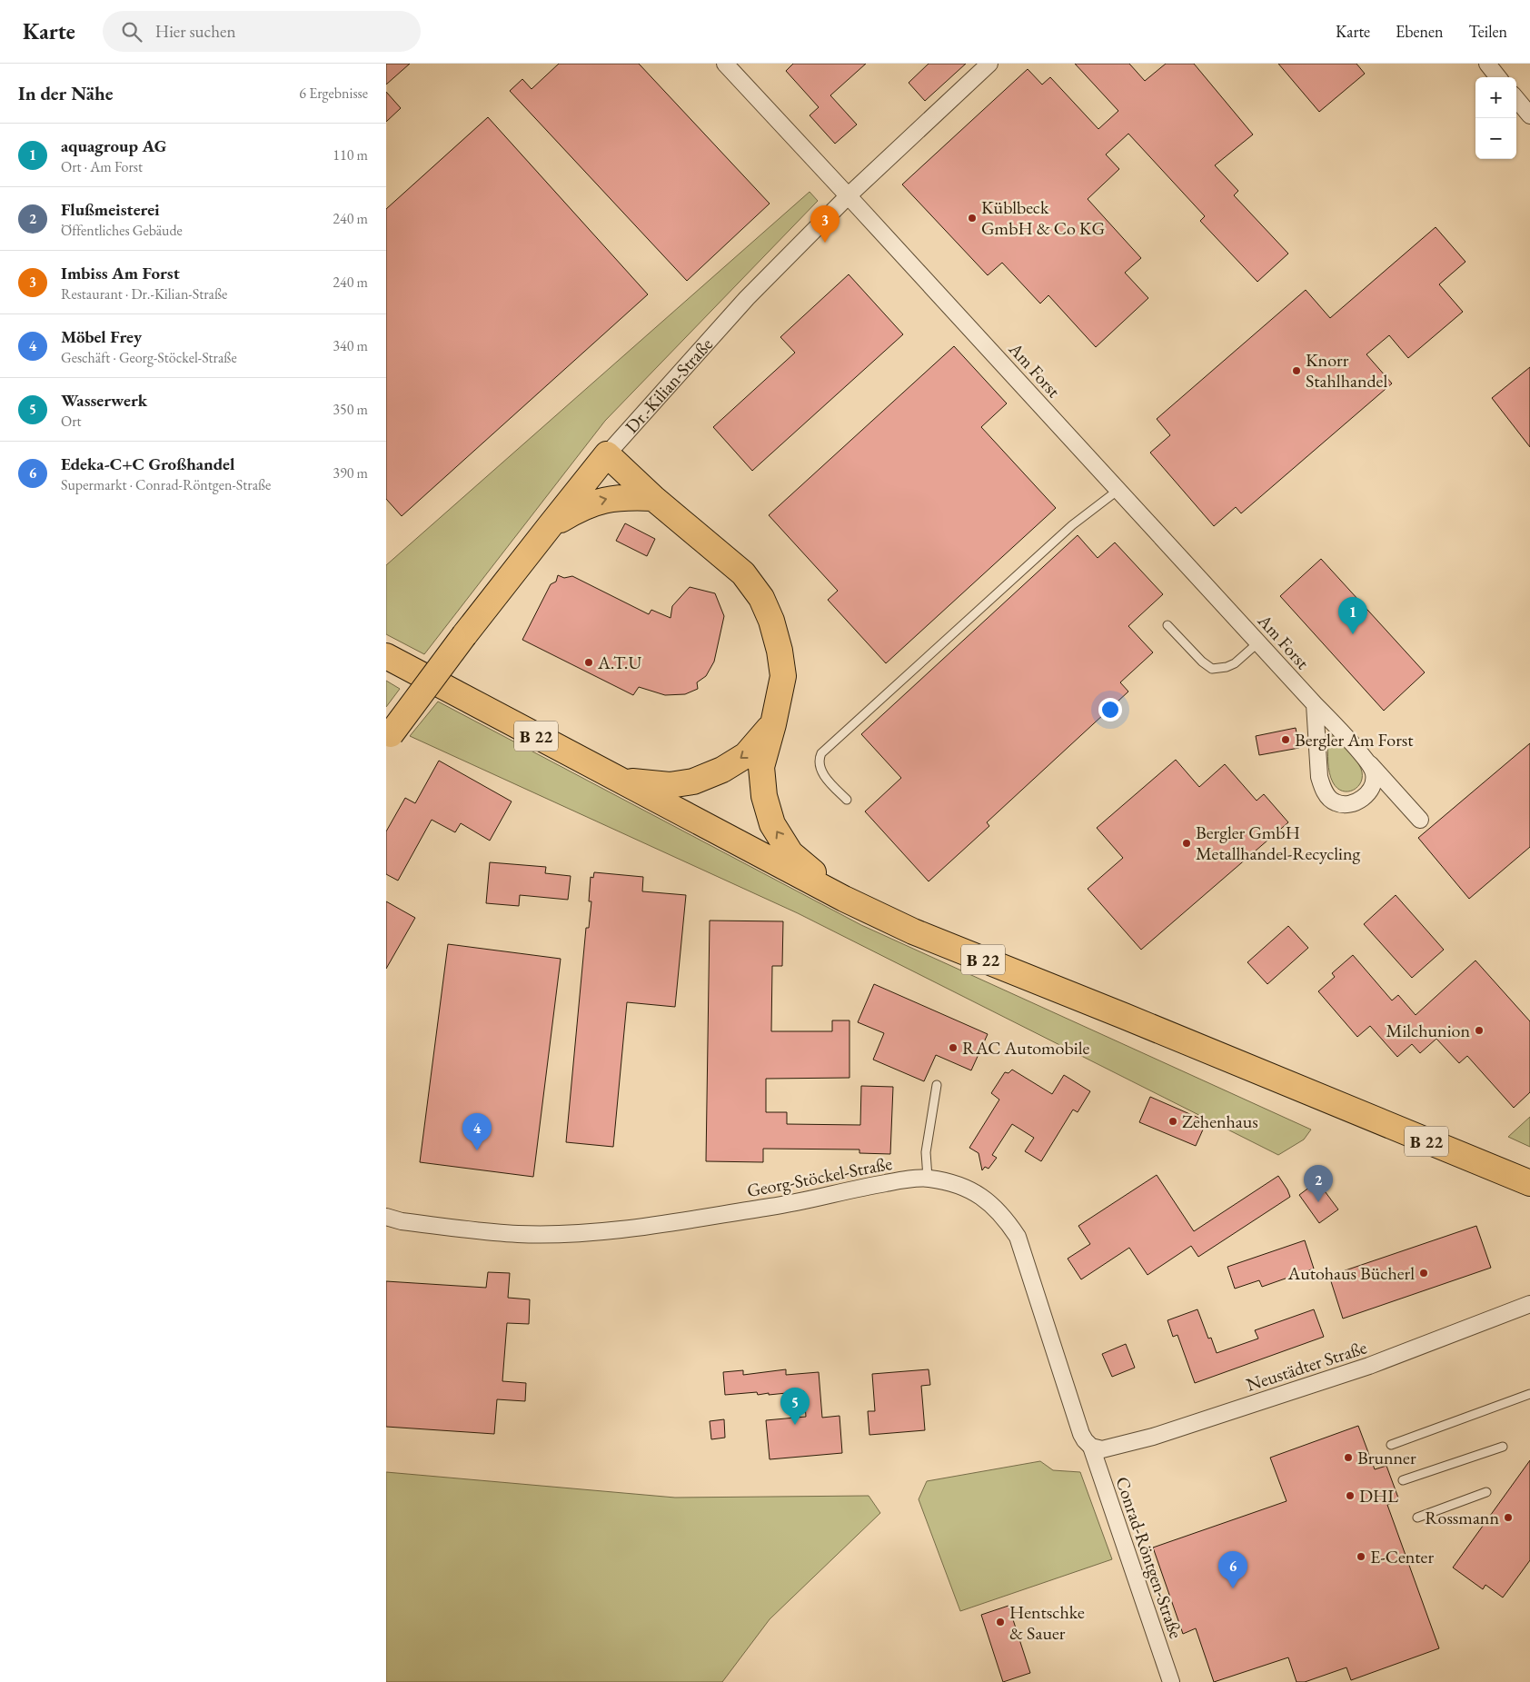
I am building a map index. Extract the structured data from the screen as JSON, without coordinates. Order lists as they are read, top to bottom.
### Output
{
  "streets": {
    "main road": ["Dr.-Kilian-Straße", "B 22"],
    "street": [
      "Am Forst",
      "Georg-Stöckel-Straße",
      "Neustädter Straße",
      "Conrad-Röntgen-Straße"
    ]
  },
  "crossings": [
    ["Am Forst", "Dr.-Kilian-Straße"],
    ["Georg-Stöckel-Straße", "Neustädter Straße"],
    ["Georg-Stöckel-Straße", "Conrad-Röntgen-Straße"],
    ["Neustädter Straße", "Conrad-Röntgen-Straße"]
  ],
  "places": [
    "Küblbeck GmbH & Co KG",
    "Knorr Stahlhandel",
    "A.T.U",
    "Bergler Am Forst",
    "Bergler GmbH Metallhandel-Recycling",
    "Milchunion",
    "RAC Automobile",
    "Zehenhaus",
    "Autohaus Bücherl",
    "Brunner",
    "DHL",
    "Rossmann",
    "E-Center",
    "Hentschke & Sauer"
  ],
  "page": {
    "header": "Karte",
    "search": "Hier suchen",
    "nav": ["Karte", "Ebenen", "Teilen"],
    "heading": ["In der Nähe", "6 Ergebnisse"],
    "map_buttons": ["+", "−"],
    "list": [
      {
        "mark": "1",
        "name": "aquagroup AG",
        "note": "Ort · Am Forst",
        "value": "110 m"
      },
      {
        "mark": "2",
        "name": "Flußmeisterei",
        "note": "Öffentliches Gebäude",
        "value": "240 m"
      },
      {
        "mark": "3",
        "name": "Imbiss Am Forst",
        "note": "Restaurant · Dr.-Kilian-Straße",
        "value": "240 m"
      },
      {
        "mark": "4",
        "name": "Möbel Frey",
        "note": "Geschäft · Georg-Stöckel-Straße",
        "value": "340 m"
      },
      {
        "mark": "5",
        "name": "Wasserwerk",
        "note": "Ort",
        "value": "350 m"
      },
      {
        "mark": "6",
        "name": "Edeka-C+C Großhandel",
        "note": "Supermarkt · Conrad-Röntgen-Straße",
        "value": "390 m"
      }
    ],
    "pins": [
      "3",
      "1",
      "4",
      "2",
      "5",
      "6"
    ]
  }
}
